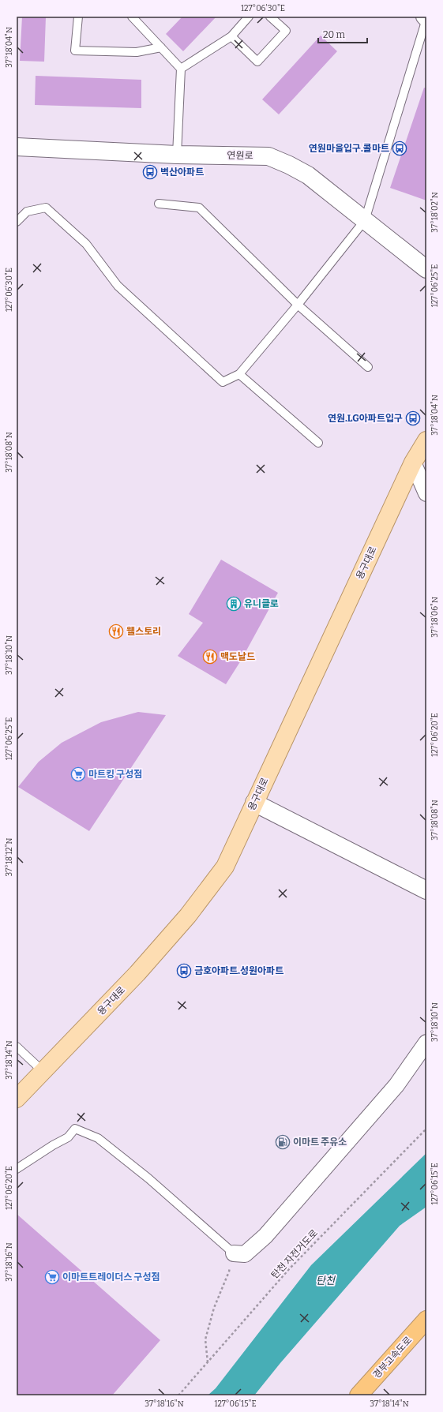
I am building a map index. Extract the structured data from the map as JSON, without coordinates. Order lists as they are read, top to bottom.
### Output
{
  "streets": {
    "highway": ["경부고속도로"],
    "main road": ["용구대로"],
    "street": ["연원로"],
    "path": ["탄천 자전거도로"]
  },
  "water": ["탄천"],
  "places": {
    "bus stop": [
      "연원마을입구.콜마트",
      "벽산아파트",
      "연원.LG아파트입구",
      "금호아파트.성원아파트"
    ],
    "building": ["유니클로"],
    "restaurant": ["웰스토리", "맥도날드"],
    "supermarket": ["마트킹 구성점", "이마트트레이더스 구성점"],
    "fuel station": ["이마트 주유소"]
  },
  "scale_bar": "20 m",
  "coordinates": [
    "127°06'30\"E",
    "37°18'04\"N",
    "37°18'02\"N",
    "127°06'25\"E",
    "37°18'08\"N",
    "37°18'06\"N",
    "37°18'10\"N",
    "127°06'20\"E",
    "37°18'12\"N",
    "37°18'14\"N",
    "127°06'15\"E",
    "37°18'16\"N"
  ]
}
